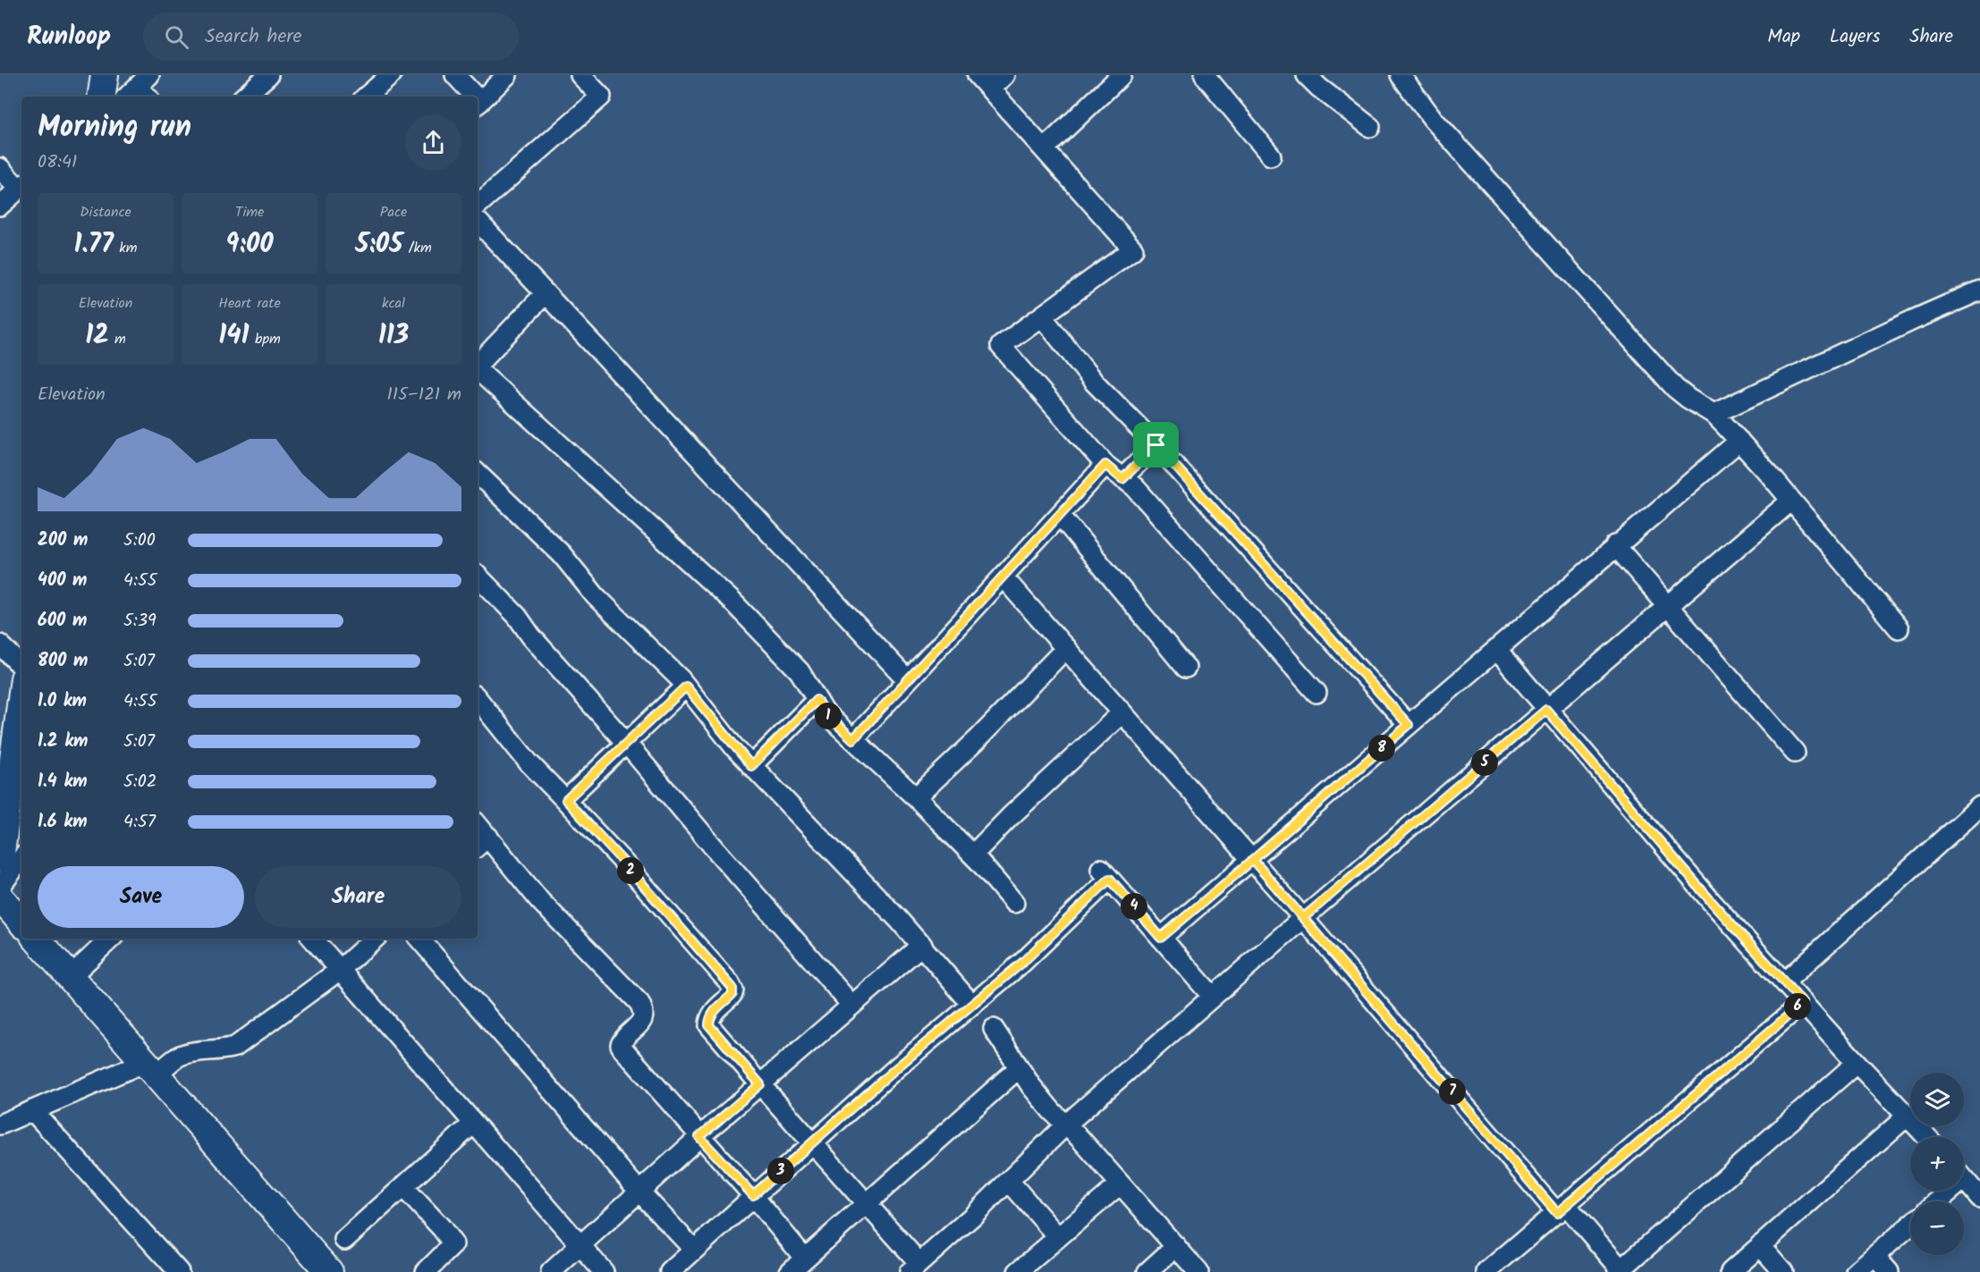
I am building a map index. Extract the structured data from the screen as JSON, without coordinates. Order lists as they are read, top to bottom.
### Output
{
  "page": {
    "header": "Runloop",
    "search": "Search here",
    "nav": ["Map", "Layers", "Share"],
    "heading": ["Morning run", "08:41"],
    "stats": [
      ["Distance", "1.77 km"],
      ["Time", "9:00"],
      ["Pace", "5:05 /km"],
      ["Elevation", "12 m"],
      ["Heart rate", "141 bpm"],
      ["kcal", "113"]
    ],
    "chart": ["Elevation", "115–121 m"],
    "list": [
      {
        "name": "200 m",
        "note": "5:00"
      },
      {
        "name": "400 m",
        "note": "4:55"
      },
      {
        "name": "600 m",
        "note": "5:39"
      },
      {
        "name": "800 m",
        "note": "5:07"
      },
      {
        "name": "1.0 km",
        "note": "4:55"
      },
      {
        "name": "1.2 km",
        "note": "5:07"
      },
      {
        "name": "1.4 km",
        "note": "5:02"
      },
      {
        "name": "1.6 km",
        "note": "4:57"
      }
    ],
    "pins": [
      "1",
      "8",
      "5",
      "2",
      "4",
      "6",
      "7",
      "3"
    ],
    "buttons": ["Save", "Share"],
    "map_buttons": ["+", "−"]
  }
}
